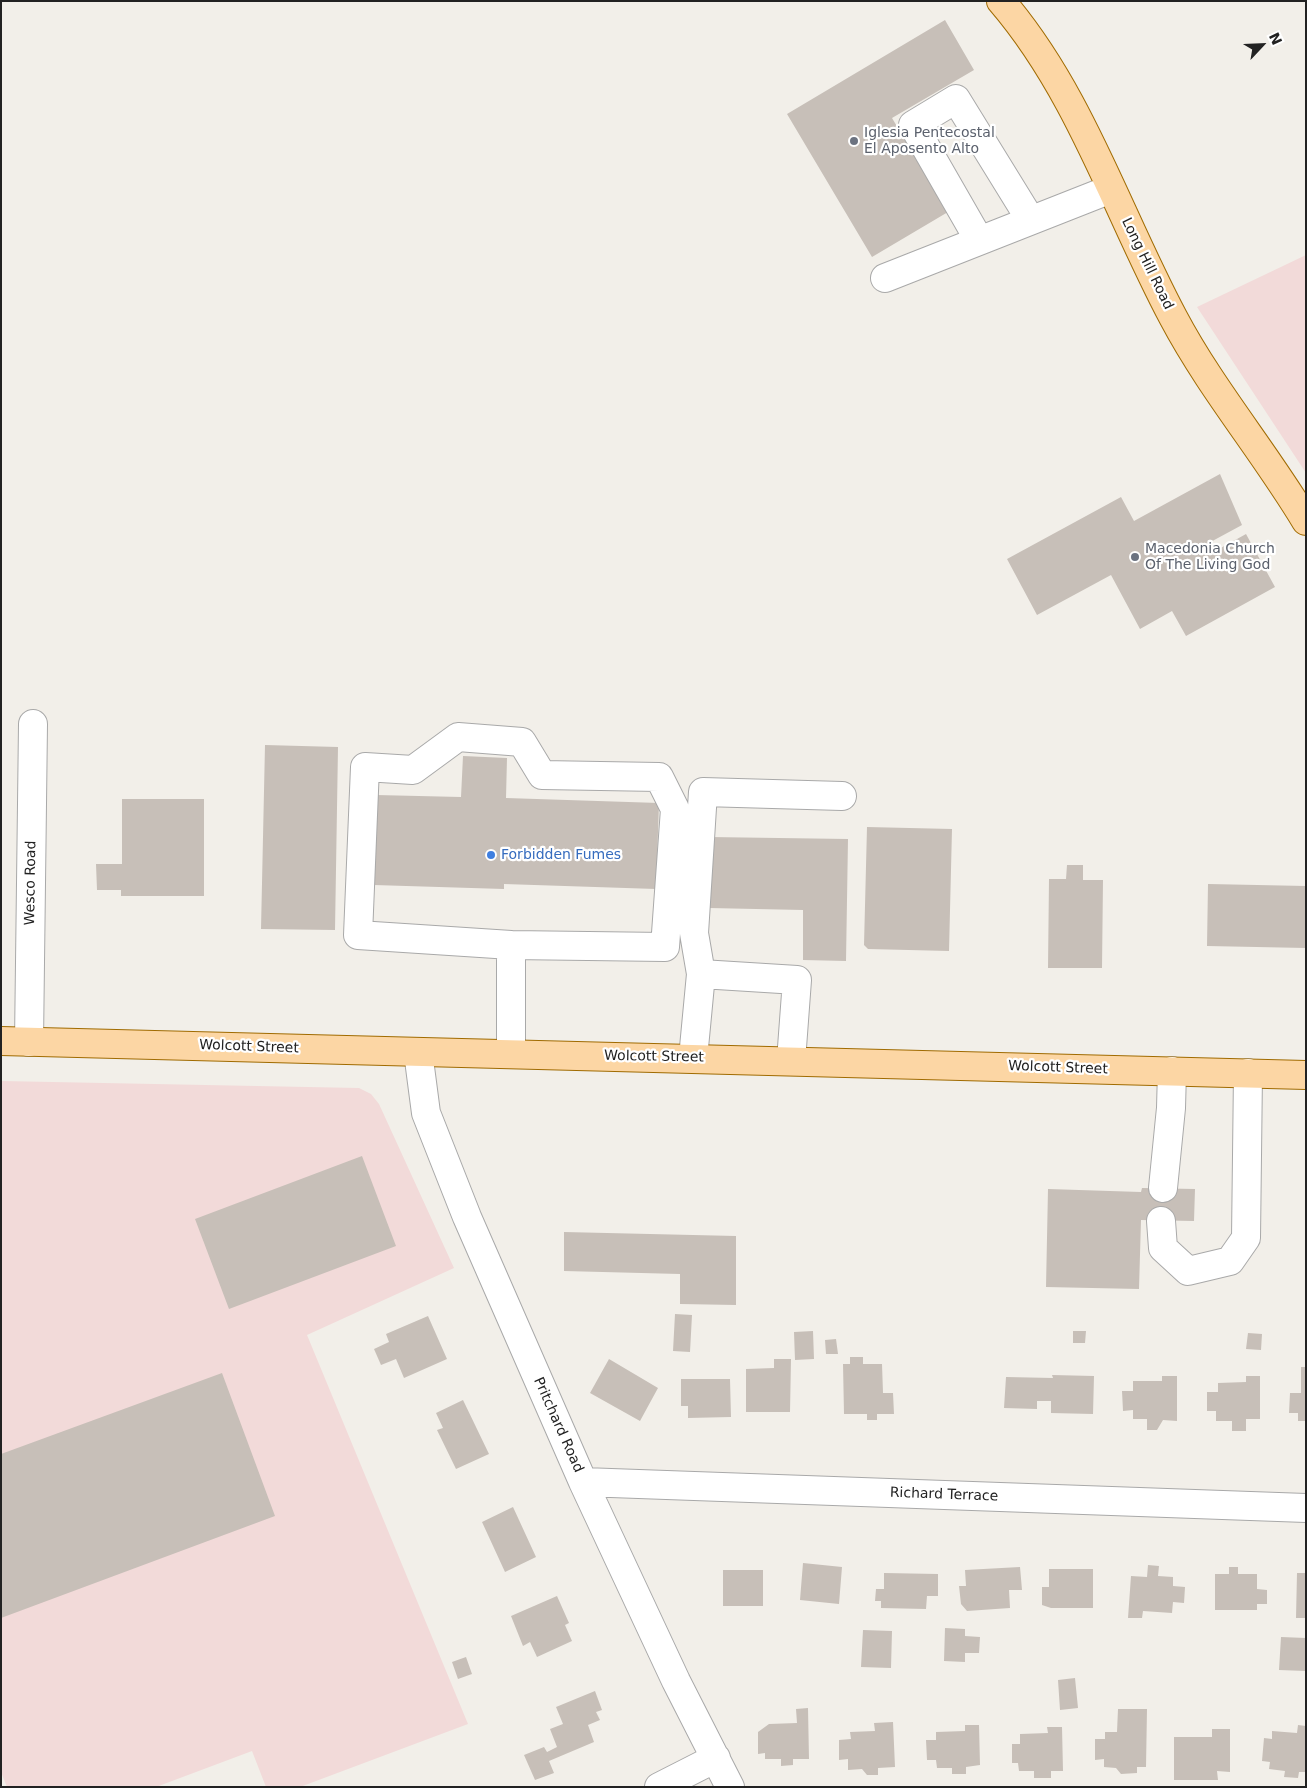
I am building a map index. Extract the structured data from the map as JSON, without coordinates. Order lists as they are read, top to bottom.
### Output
{
  "streets": {
    "main road": ["Long Hill Road", "Wolcott Street"],
    "street": ["Wesco Road", "Pritchard Road", "Richard Terrace"]
  },
  "crossings": [
    ["Wesco Road", "Wolcott Street"],
    ["Wolcott Street", "Pritchard Road"],
    ["Pritchard Road", "Richard Terrace"]
  ],
  "places": ["Iglesia Pentecostal El Aposento Alto", "Macedonia Church Of The Living God", "Forbidden Fumes"],
  "north": "top right"
}
